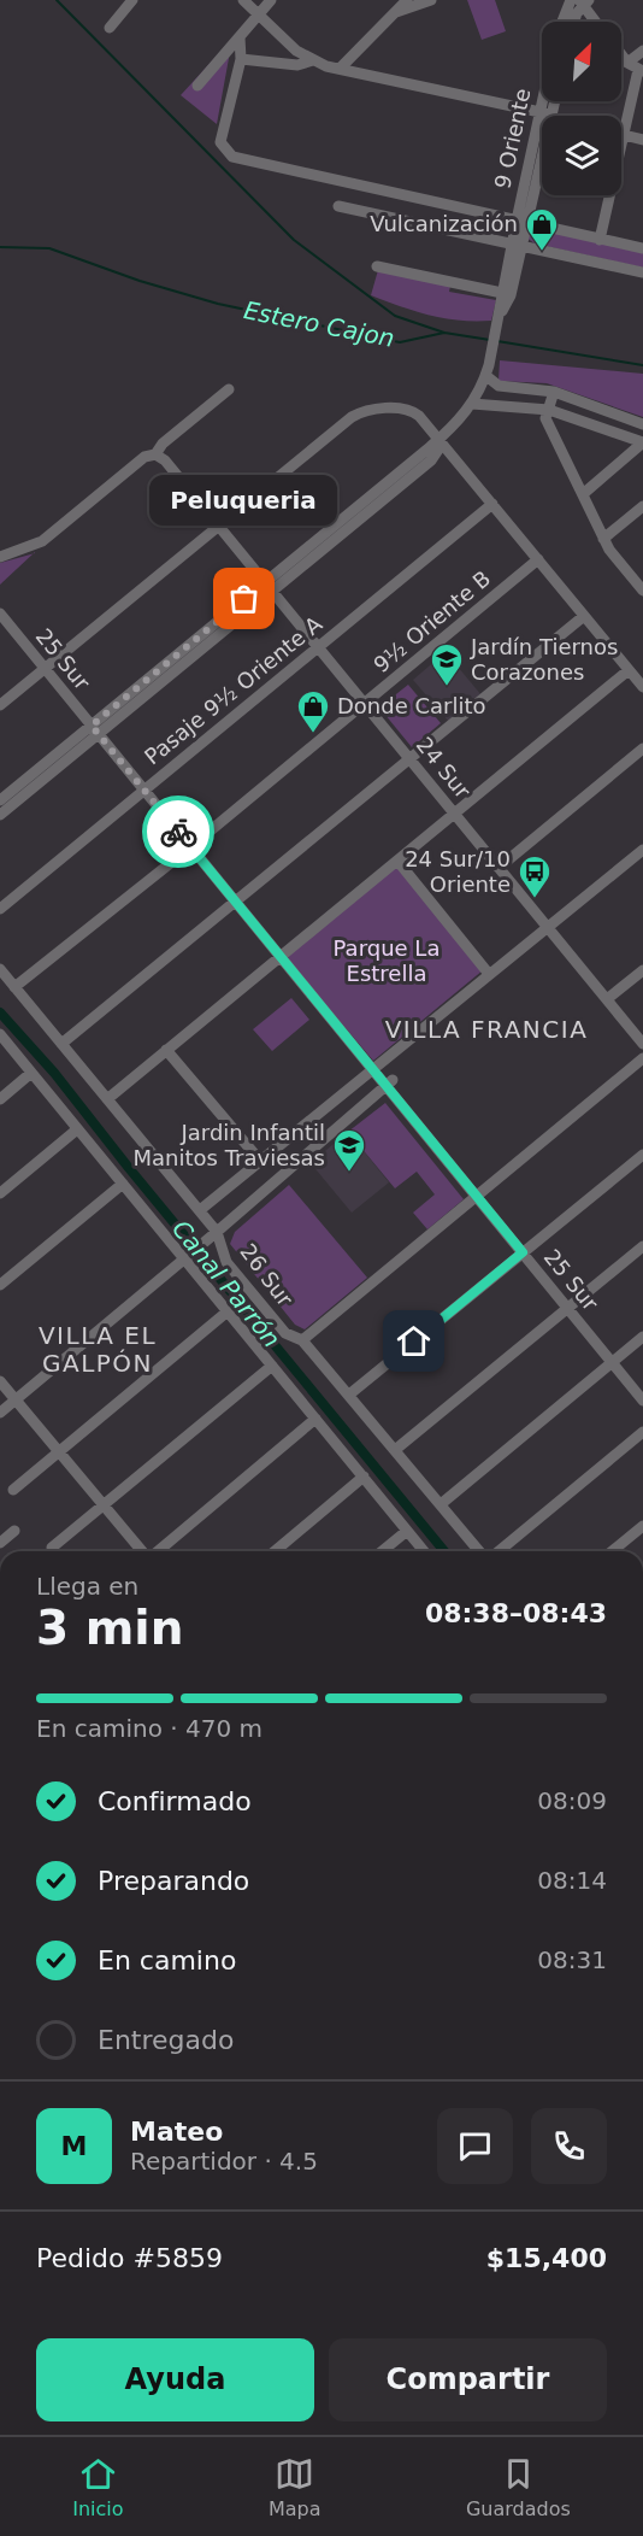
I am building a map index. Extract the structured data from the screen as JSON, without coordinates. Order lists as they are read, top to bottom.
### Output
{
  "streets": {
    "street": [
      "9 Oriente",
      "9½ Oriente B",
      "25 Sur",
      "Pasaje 9½ Oriente A",
      "24 Sur",
      "26 Sur"
    ]
  },
  "crossings": [
    ["9 Oriente", "25 Sur"],
    ["9 Oriente", "24 Sur"],
    ["9½ Oriente B", "25 Sur"],
    ["9½ Oriente B", "24 Sur"],
    ["9½ Oriente B", "26 Sur"],
    ["25 Sur", "Pasaje 9½ Oriente A"],
    ["Pasaje 9½ Oriente A", "24 Sur"]
  ],
  "districts": ["VILLA FRANCIA", "VILLA EL GALPÓN"],
  "water": ["Estero Cajon", "Canal Parrón"],
  "parks": ["Parque La Estrella"],
  "places": {
    "shop": ["Vulcanización", "Donde Carlito"],
    "other": ["Peluqueria"],
    "school or university": ["Jardín Tiernos Corazones", "Jardin Infantil Manitos Traviesas"],
    "bus stop": ["24 Sur/10 Oriente"]
  },
  "north": "top right",
  "page": {
    "bubble": "Peluqueria",
    "heading": ["3 min", "Llega en", "08:38–08:43"],
    "panel": [
      "Mateo",
      "Repartidor · 4.5",
      "Pedido #5859",
      "$15,400"
    ],
    "bar": "En camino · 470 m",
    "list": [
      ["Confirmado", "08:09"],
      ["Preparando", "08:14"],
      ["En camino", "08:31"],
      "Entregado"
    ],
    "round": "M",
    "buttons": ["Ayuda", "Compartir"],
    "tabs": ["Inicio", "Mapa", "Guardados"]
  }
}
